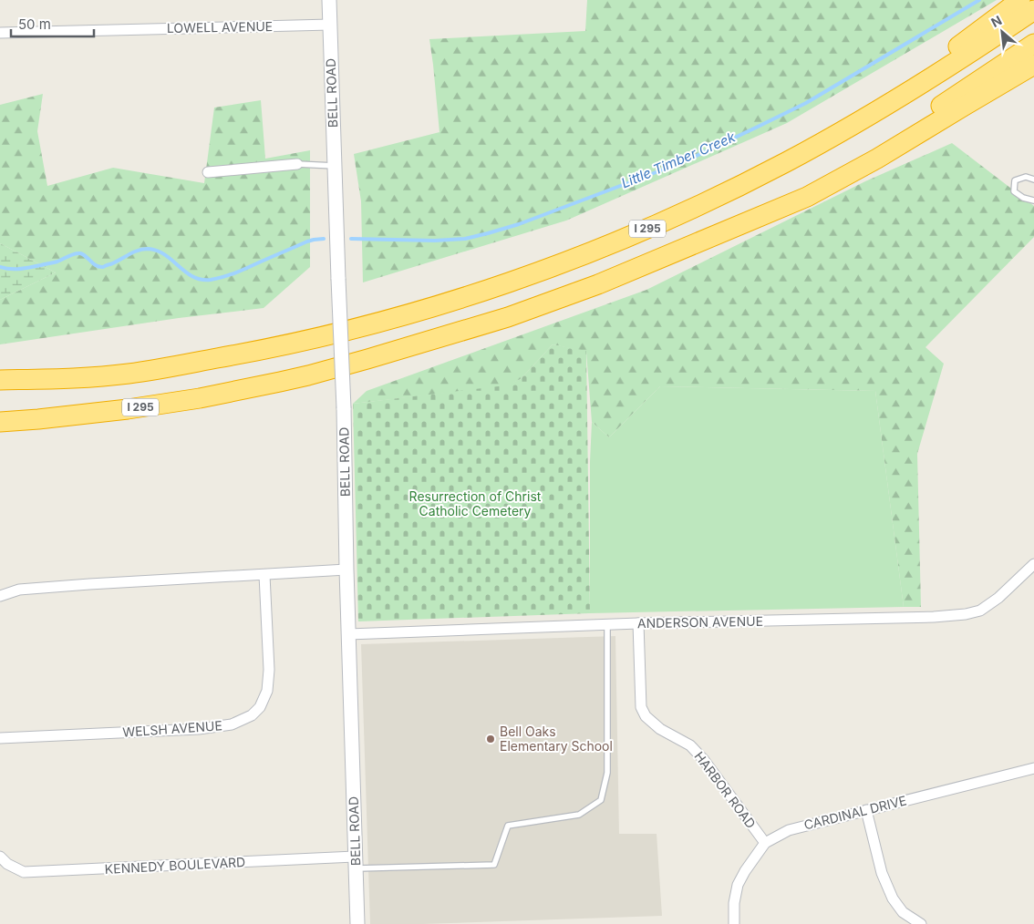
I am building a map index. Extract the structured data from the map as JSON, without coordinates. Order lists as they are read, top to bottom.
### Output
{
  "streets": {
    "highway": ["I 295"],
    "street": [
      "LOWELL AVENUE",
      "BELL ROAD",
      "ANDERSON AVENUE",
      "WELSH AVENUE",
      "HARBOR ROAD",
      "CARDINAL DRIVE",
      "KENNEDY BOULEVARD"
    ]
  },
  "crossings": [
    ["LOWELL AVENUE", "BELL ROAD"],
    ["BELL ROAD", "ANDERSON AVENUE"],
    ["BELL ROAD", "KENNEDY BOULEVARD"],
    ["ANDERSON AVENUE", "HARBOR ROAD"],
    ["HARBOR ROAD", "CARDINAL DRIVE"]
  ],
  "water": ["Little Timber Creek"],
  "parks": ["Resurrection of Christ Catholic Cemetery"],
  "places": ["Bell Oaks Elementary School"],
  "scale_bar": "50 m",
  "north": "top left"
}
